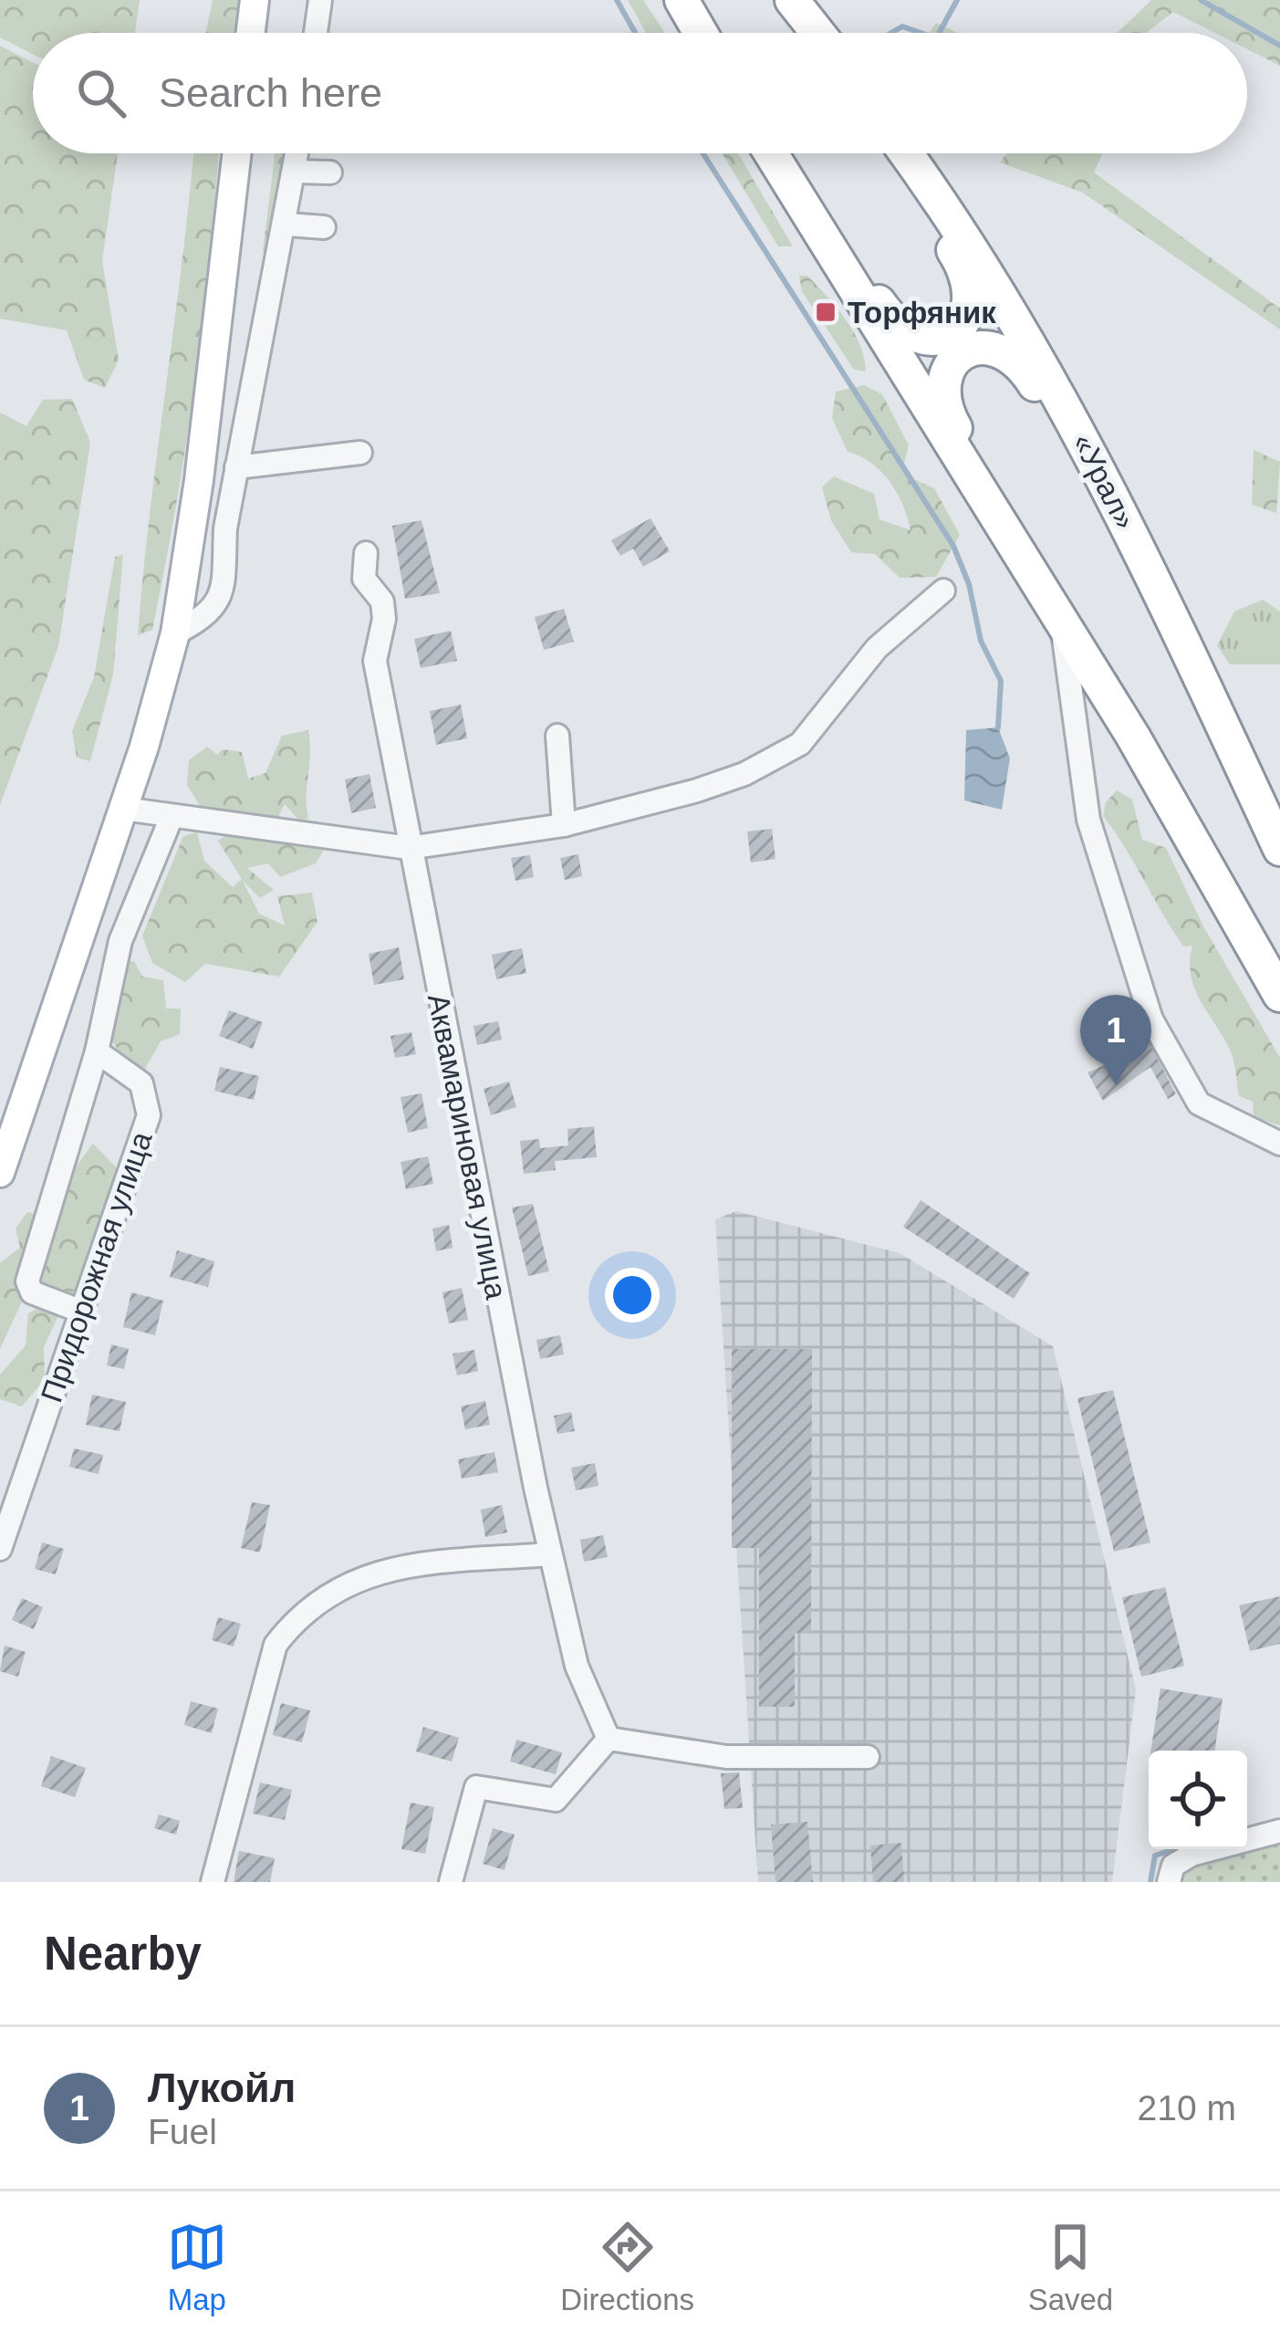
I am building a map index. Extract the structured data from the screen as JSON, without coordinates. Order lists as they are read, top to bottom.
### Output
{
  "streets": {
    "highway": ["«Урал»"],
    "street": ["Аквамариновая улица", "Придорожная улица"]
  },
  "places": {
    "transit": ["Торфяник"]
  },
  "page": {
    "search": "Search here",
    "pins": "1",
    "heading": "Nearby",
    "list": [
      {
        "mark": "1",
        "name": "Лукойл",
        "note": "Fuel",
        "value": "210 m"
      }
    ],
    "nav": ["Map", "Directions", "Saved"]
  }
}
